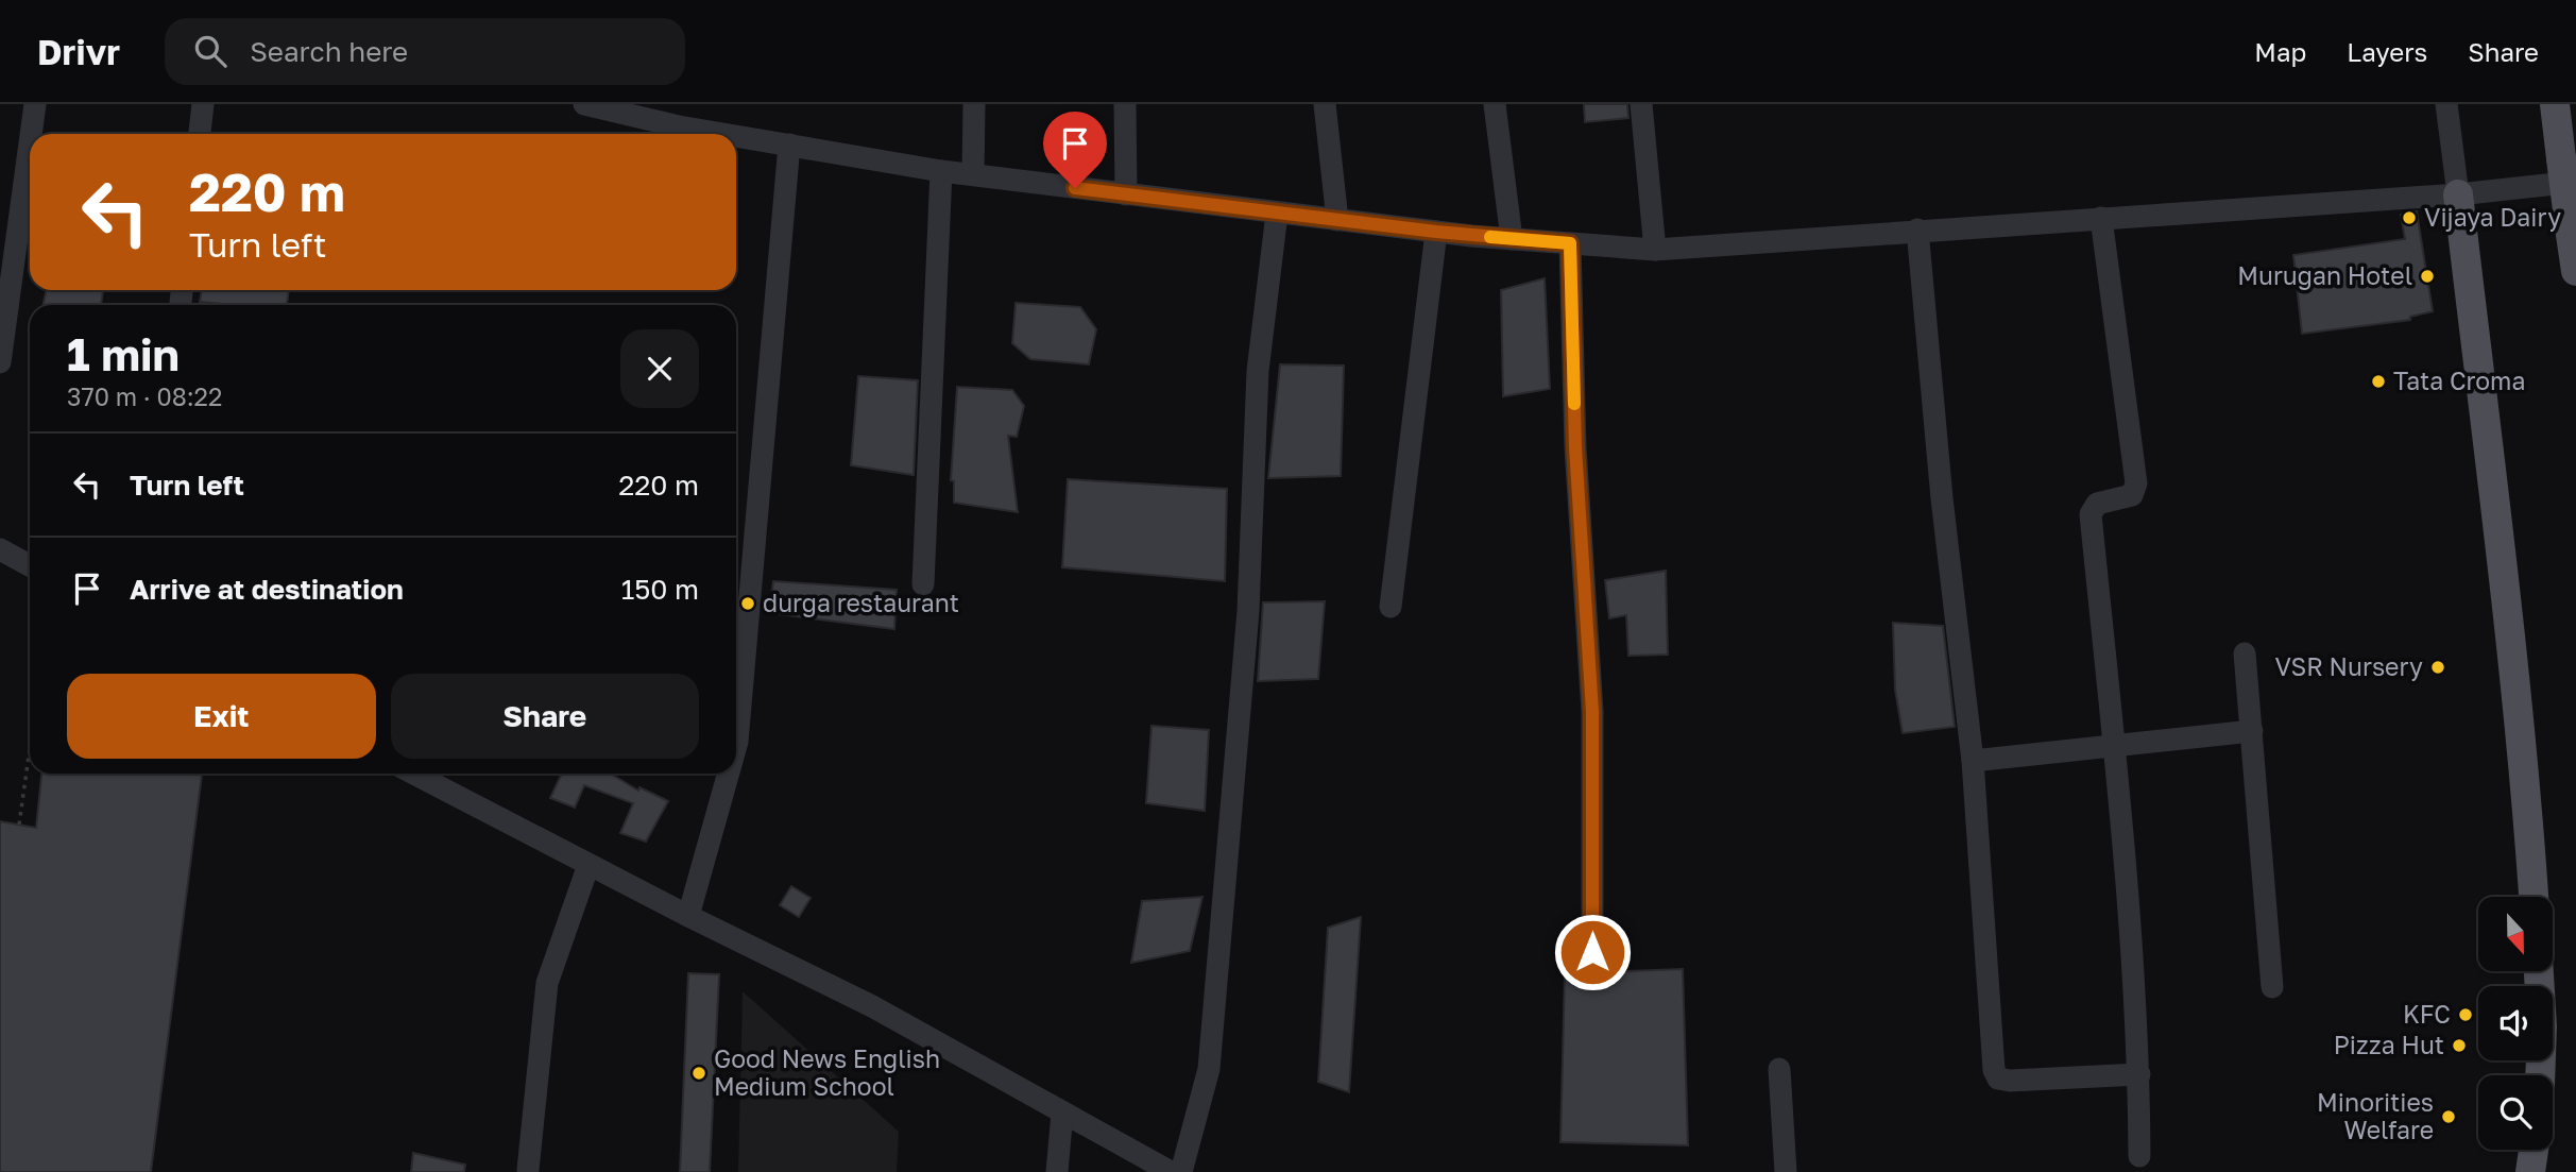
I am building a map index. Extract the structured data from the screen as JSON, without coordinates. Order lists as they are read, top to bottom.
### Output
{
  "places": [
    "Vijaya Dairy",
    "Murugan Hotel",
    "Tata Croma",
    "durga restaurant",
    "VSR Nursery",
    "KFC",
    "Pizza Hut",
    "Good News English Medium School",
    "Minorities Welfare"
  ],
  "north": "bottom",
  "page": {
    "header": "Drivr",
    "search": "Search here",
    "nav": ["Map", "Layers", "Share"],
    "turn": ["220 m", "Turn left"],
    "heading": ["1 min", "370 m · 08:22"],
    "list": [
      {
        "name": "Turn left",
        "value": "220 m"
      },
      {
        "name": "Arrive at destination",
        "value": "150 m"
      }
    ],
    "buttons": ["Exit", "Share"]
  }
}
